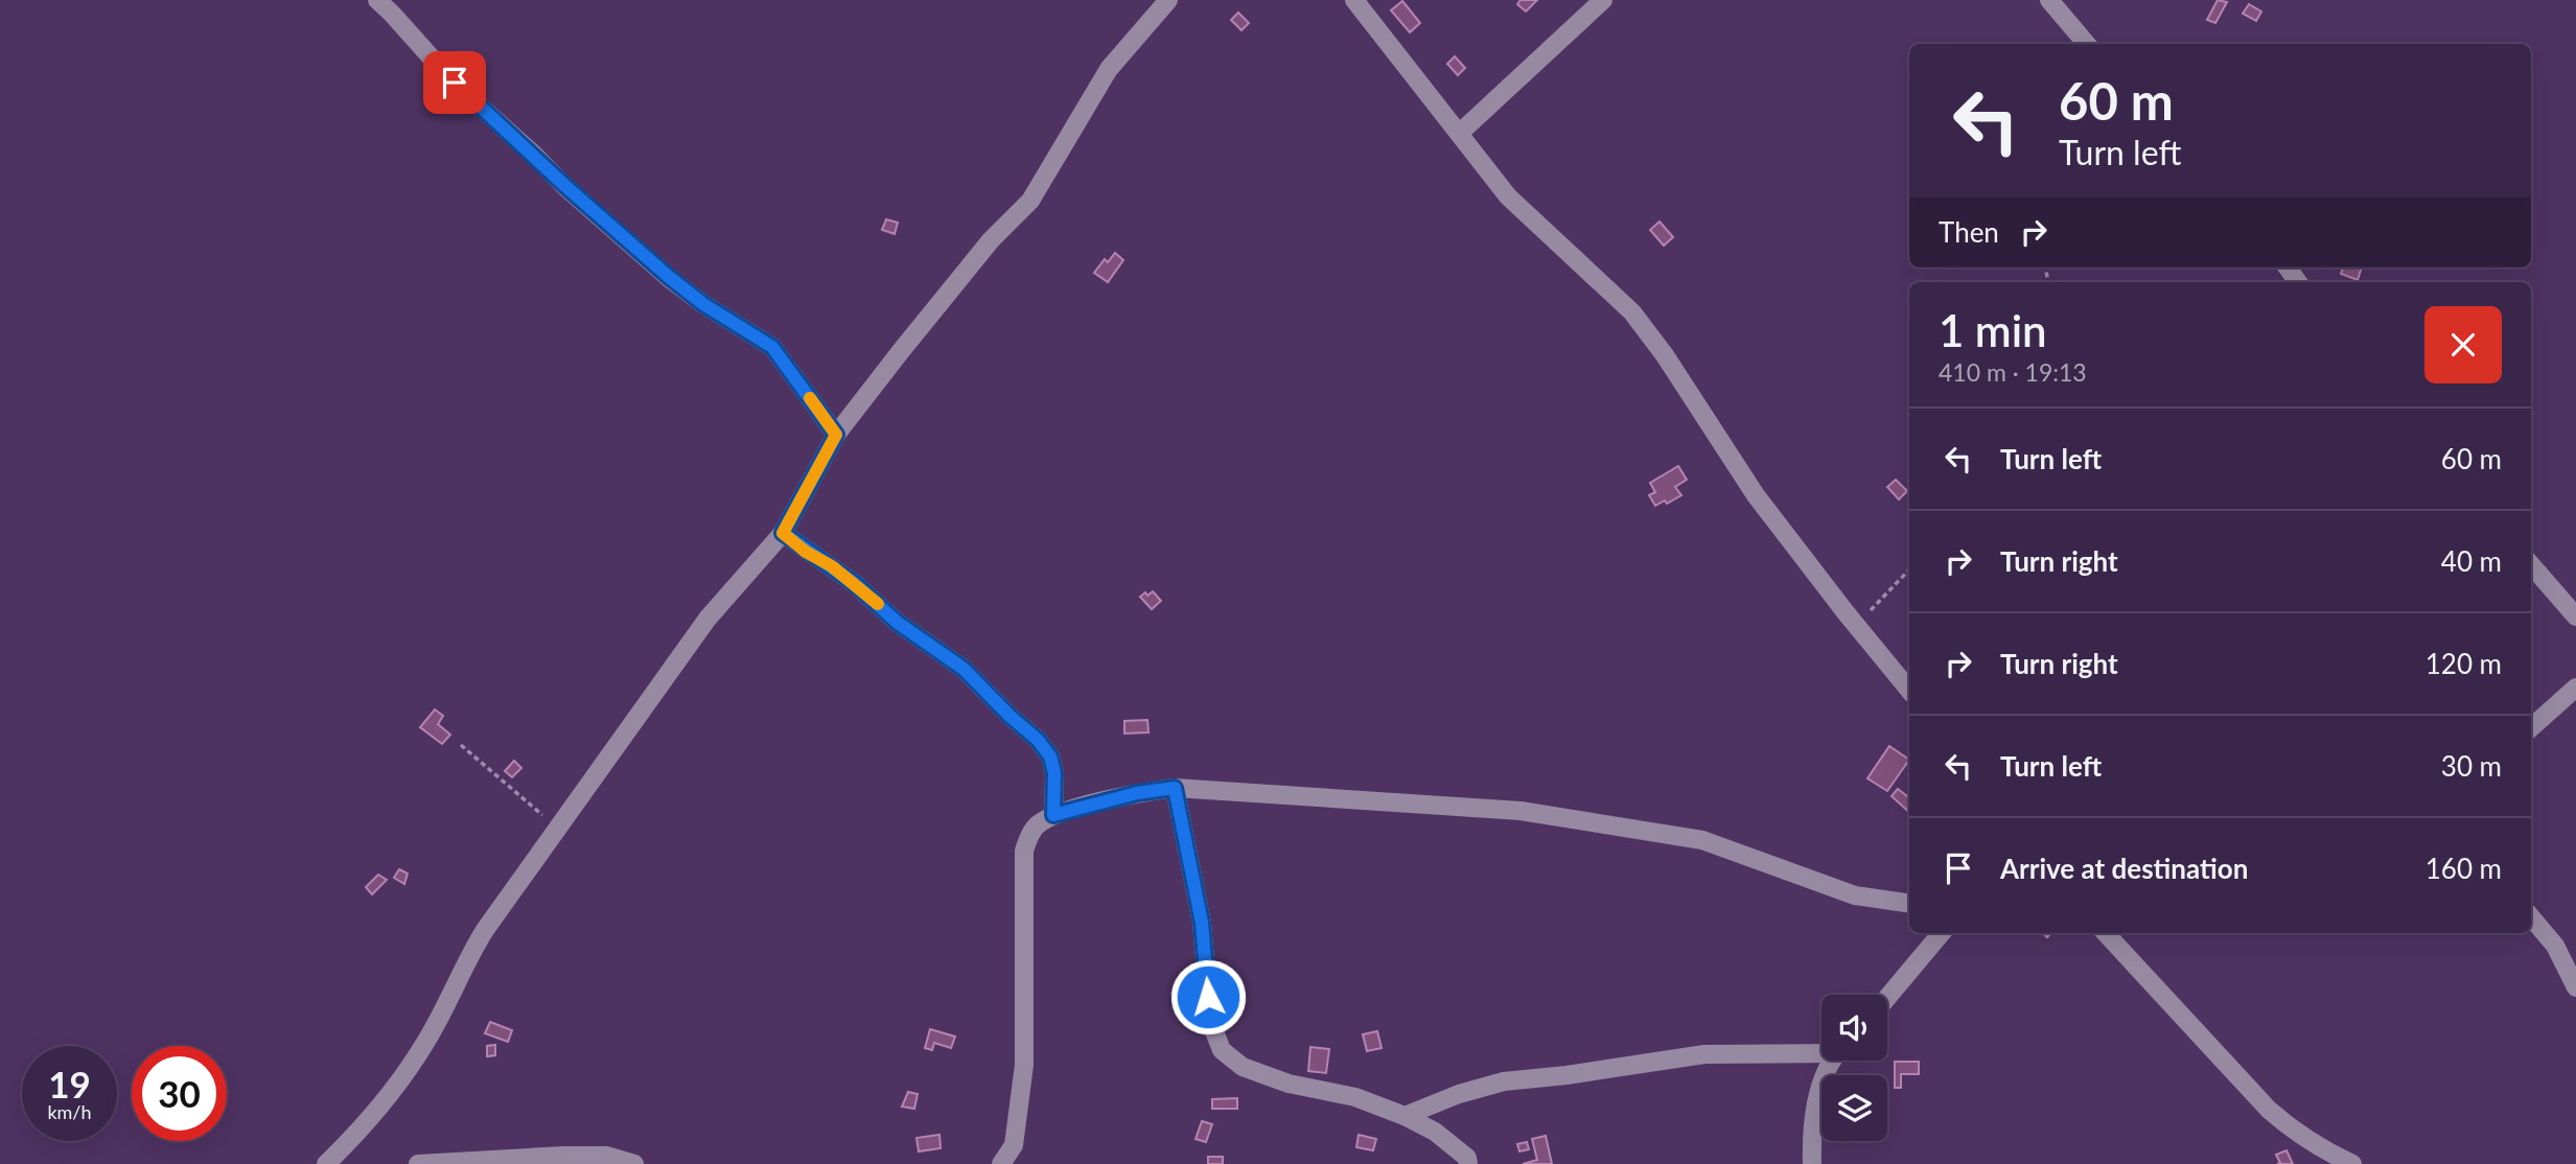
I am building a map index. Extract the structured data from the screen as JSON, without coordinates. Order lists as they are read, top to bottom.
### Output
{
  "page": {
    "turn": ["60 m", "Turn left"],
    "then": "Then",
    "heading": ["1 min", "410 m · 19:13"],
    "list": [
      {
        "name": "Turn left",
        "value": "60 m"
      },
      {
        "name": "Turn right",
        "value": "40 m"
      },
      {
        "name": "Turn right",
        "value": "120 m"
      },
      {
        "name": "Turn left",
        "value": "30 m"
      },
      {
        "name": "Arrive at destination",
        "value": "160 m"
      }
    ],
    "speed": "19 km/h",
    "limit": "30"
  }
}
